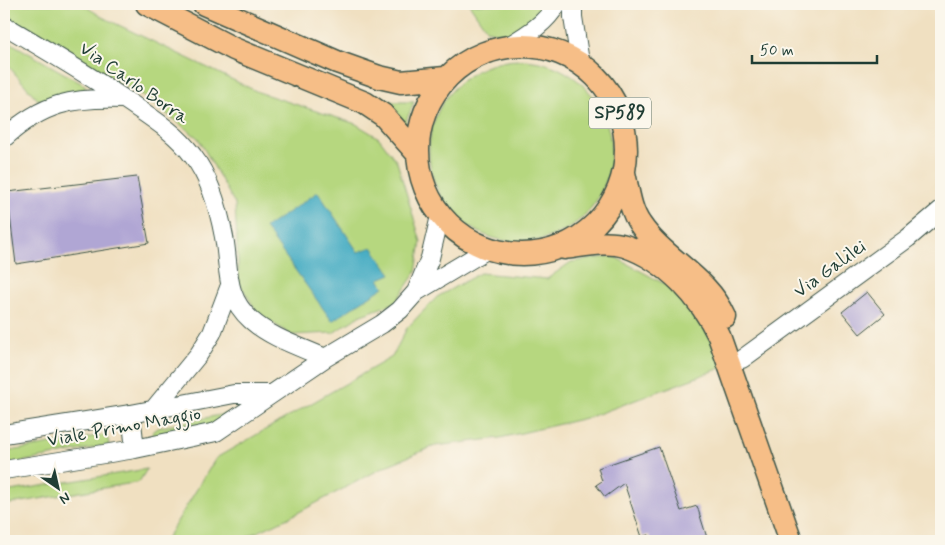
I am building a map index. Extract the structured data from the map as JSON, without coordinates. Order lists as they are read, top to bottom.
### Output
{
  "streets": {
    "main road": ["SP589"],
    "street": ["Via Carlo Borra", "Via Galilei", "Viale Primo Maggio"]
  },
  "crossings": [
    ["Via Carlo Borra", "Viale Primo Maggio"],
    ["SP589", "Via Galilei"]
  ],
  "scale_bar": "50 m",
  "north": "bottom right"
}
